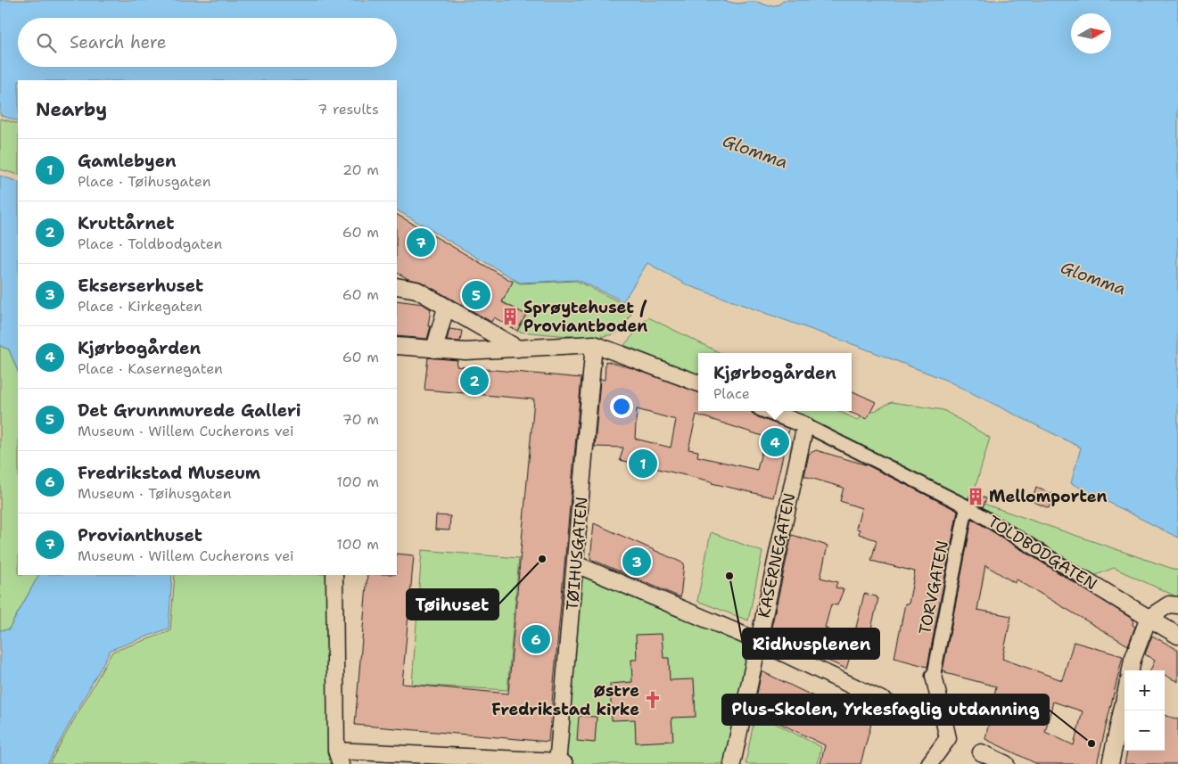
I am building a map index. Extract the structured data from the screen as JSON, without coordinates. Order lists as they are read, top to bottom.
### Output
{
  "streets": {
    "street": [
      "TOLDBODGATEN",
      "TØIHUSGATEN",
      "KASERNEGATEN",
      "TORVGATEN"
    ]
  },
  "crossings": [
    ["TOLDBODGATEN", "KASERNEGATEN"],
    ["TOLDBODGATEN", "TORVGATEN"]
  ],
  "water": ["Glomma"],
  "places": {
    "building": ["Sprøytehuset / Proviantboden", "Mellomporten"],
    "other": ["Tøihuset", "Ridhusplenen", "Plus-Skolen, Yrkesfaglig utdanning"],
    "church": ["Østre Fredrikstad kirke"]
  },
  "north": "right",
  "page": {
    "search": "Search here",
    "heading": ["Nearby", "7 results"],
    "list": [
      {
        "mark": "1",
        "name": "Gamlebyen",
        "note": "Place · Tøihusgaten",
        "value": "20 m"
      },
      {
        "mark": "2",
        "name": "Kruttårnet",
        "note": "Place · Toldbodgaten",
        "value": "60 m"
      },
      {
        "mark": "3",
        "name": "Ekserserhuset",
        "note": "Place · Kirkegaten",
        "value": "60 m"
      },
      {
        "mark": "4",
        "name": "Kjørbogården",
        "note": "Place · Kasernegaten",
        "value": "60 m"
      },
      {
        "mark": "5",
        "name": "Det Grunnmurede Galleri",
        "note": "Museum · Willem Cucherons vei",
        "value": "70 m"
      },
      {
        "mark": "6",
        "name": "Fredrikstad Museum",
        "note": "Museum · Tøihusgaten",
        "value": "100 m"
      },
      {
        "mark": "7",
        "name": "Provianthuset",
        "note": "Museum · Willem Cucherons vei",
        "value": "100 m"
      }
    ],
    "pins": [
      "7",
      "5",
      "2",
      "4",
      "1",
      "3",
      "6"
    ],
    "popup": ["Kjørbogården", "Place"],
    "map_buttons": ["+", "−"]
  }
}
